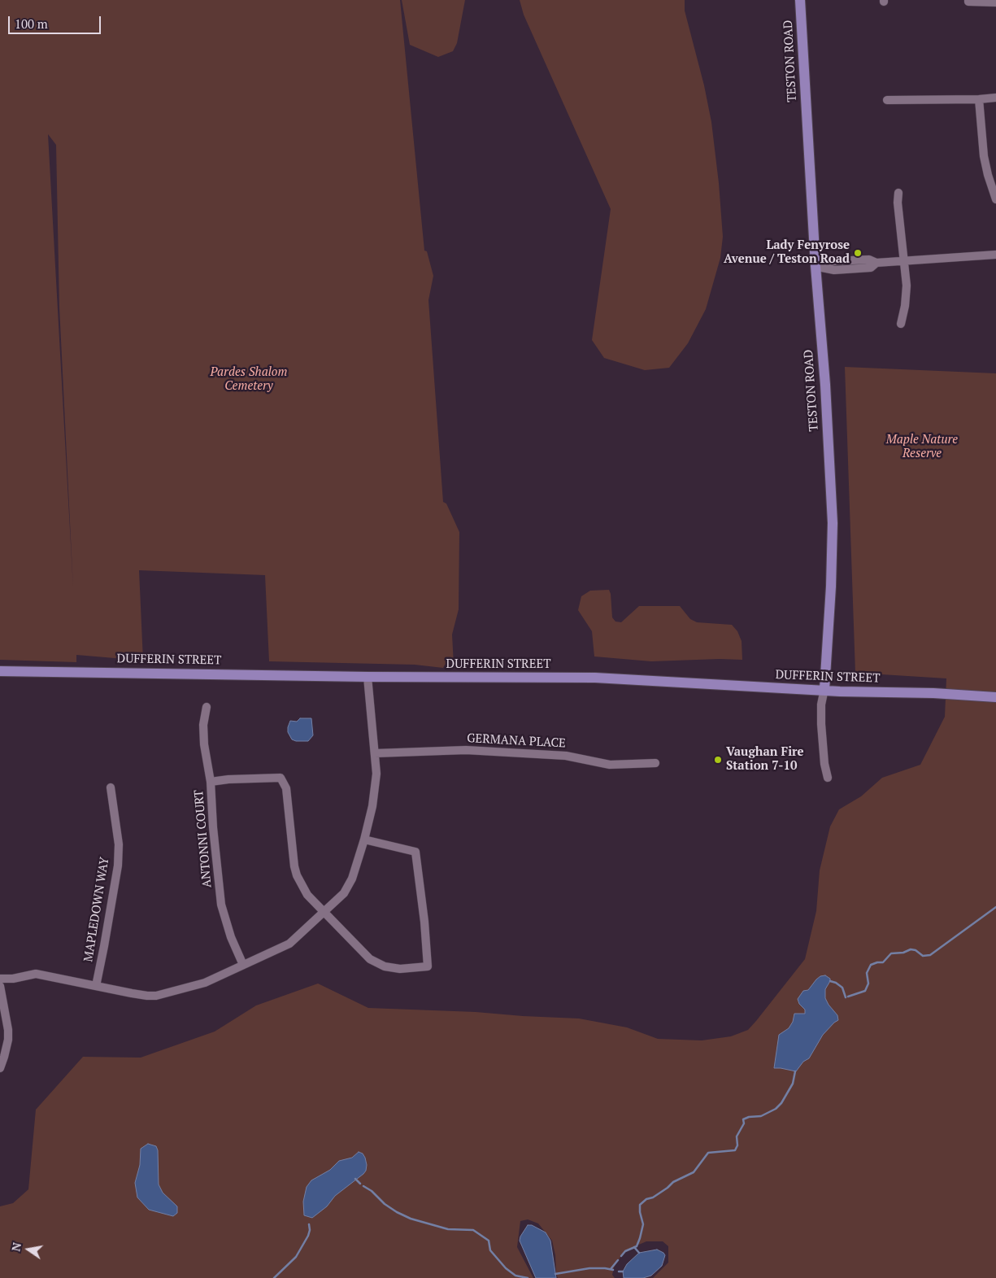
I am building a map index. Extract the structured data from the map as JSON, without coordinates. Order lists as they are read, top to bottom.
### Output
{
  "streets": {
    "main road": ["TESTON ROAD", "DUFFERIN STREET"],
    "street": ["GERMANA PLACE", "ANTONNI COURT", "MAPLEDOWN WAY"]
  },
  "crossings": [
    ["TESTON ROAD", "DUFFERIN STREET"]
  ],
  "parks": ["Pardes Shalom Cemetery", "Maple Nature Reserve"],
  "places": ["Lady Fenyrose Avenue / Teston Road", "Vaughan Fire Station 7-10"],
  "scale_bar": "100 m",
  "north": "left"
}
